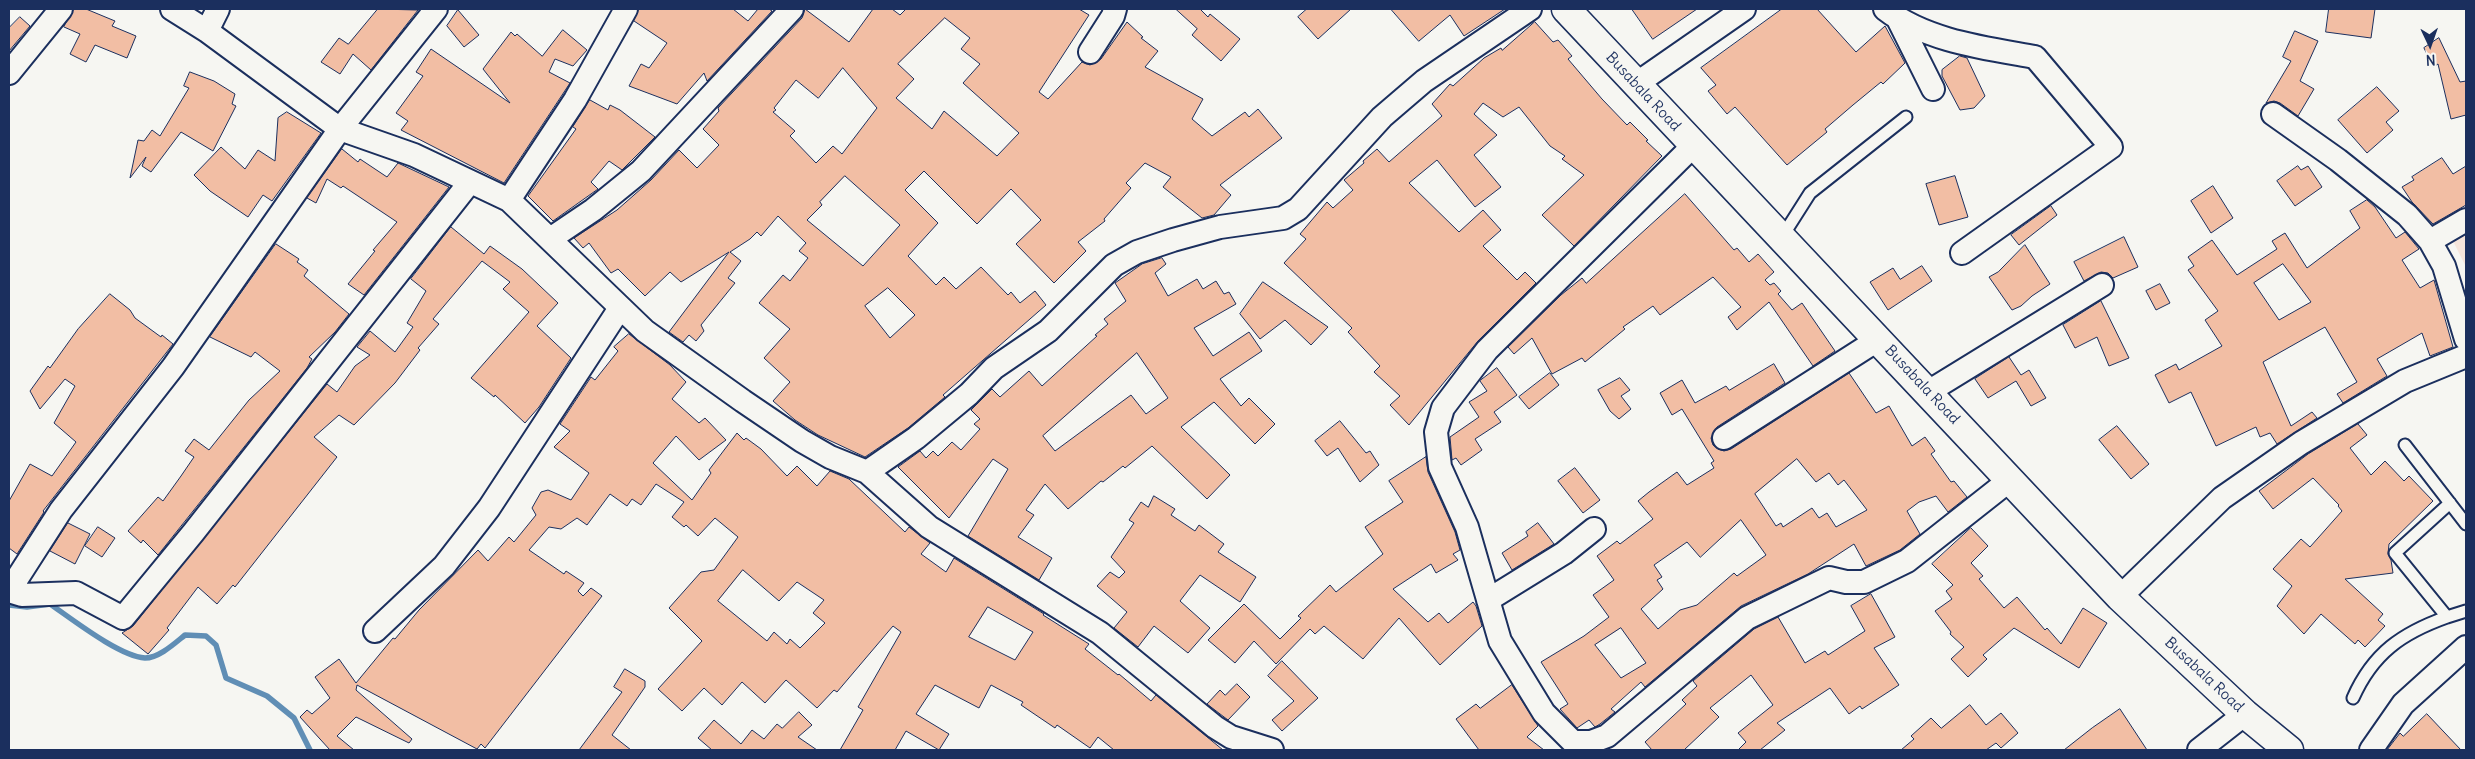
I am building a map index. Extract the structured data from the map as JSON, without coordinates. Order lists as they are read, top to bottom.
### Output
{
  "streets": {
    "street": ["Busabala Road"]
  },
  "north": "bottom"
}
